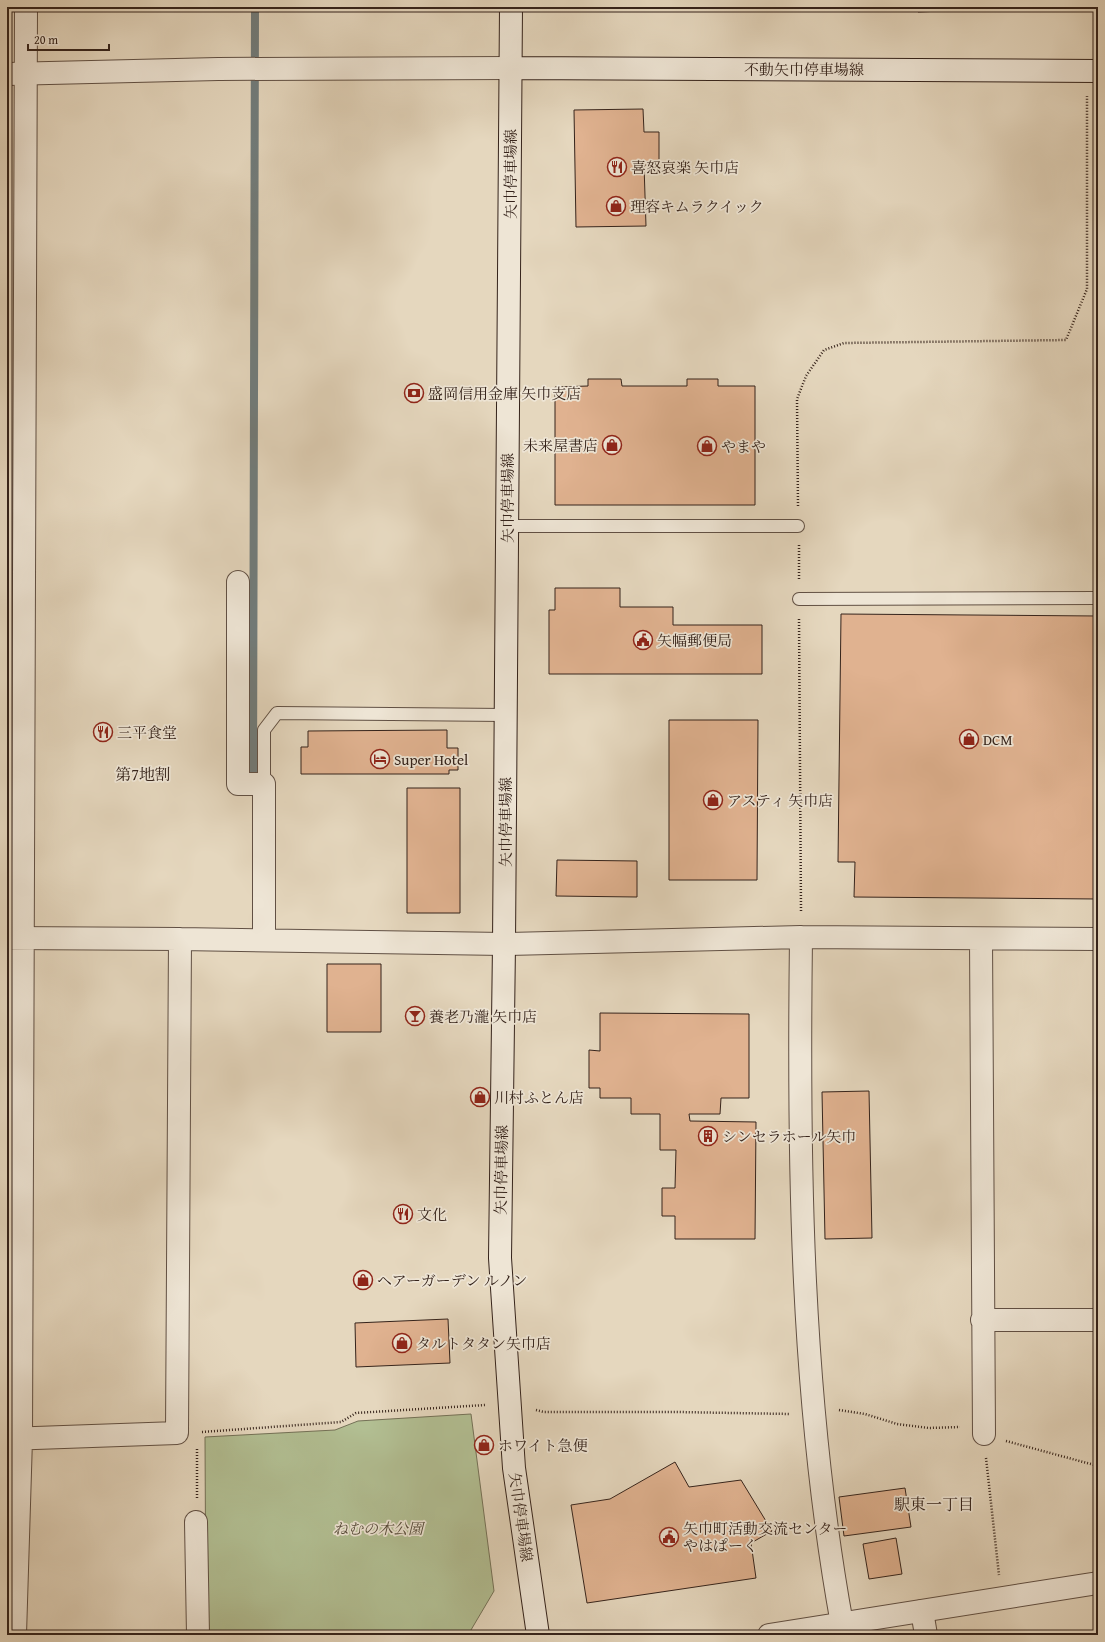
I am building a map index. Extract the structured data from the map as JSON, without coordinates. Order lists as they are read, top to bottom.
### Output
{
  "streets": {
    "street": ["不動矢巾停車場線", "矢巾停車場線"]
  },
  "crossings": [
    ["不動矢巾停車場線", "矢巾停車場線"]
  ],
  "districts": ["第7地割", "駅東一丁目"],
  "parks": ["ねむの木公園"],
  "places": {
    "restaurant": ["喜怒哀楽 矢巾店", "三平食堂", "文化"],
    "shop": [
      "理容キムラクイック",
      "未来屋書店",
      "やまや",
      "DCM",
      "アスティ 矢巾店",
      "川村ふとん店",
      "ヘアーガーデン ルノン",
      "タルトタタン矢巾店",
      "ホワイト急便"
    ],
    "bank": ["盛岡信用金庫 矢巾支店"],
    "public building": ["矢幅郵便局", "矢巾町活動交流センター やはぱーく"],
    "hotel": ["Super Hotel"],
    "bar": ["養老乃瀧 矢巾店"],
    "building": ["シンセラホール矢巾"]
  },
  "scale_bar": "20 m"
}
